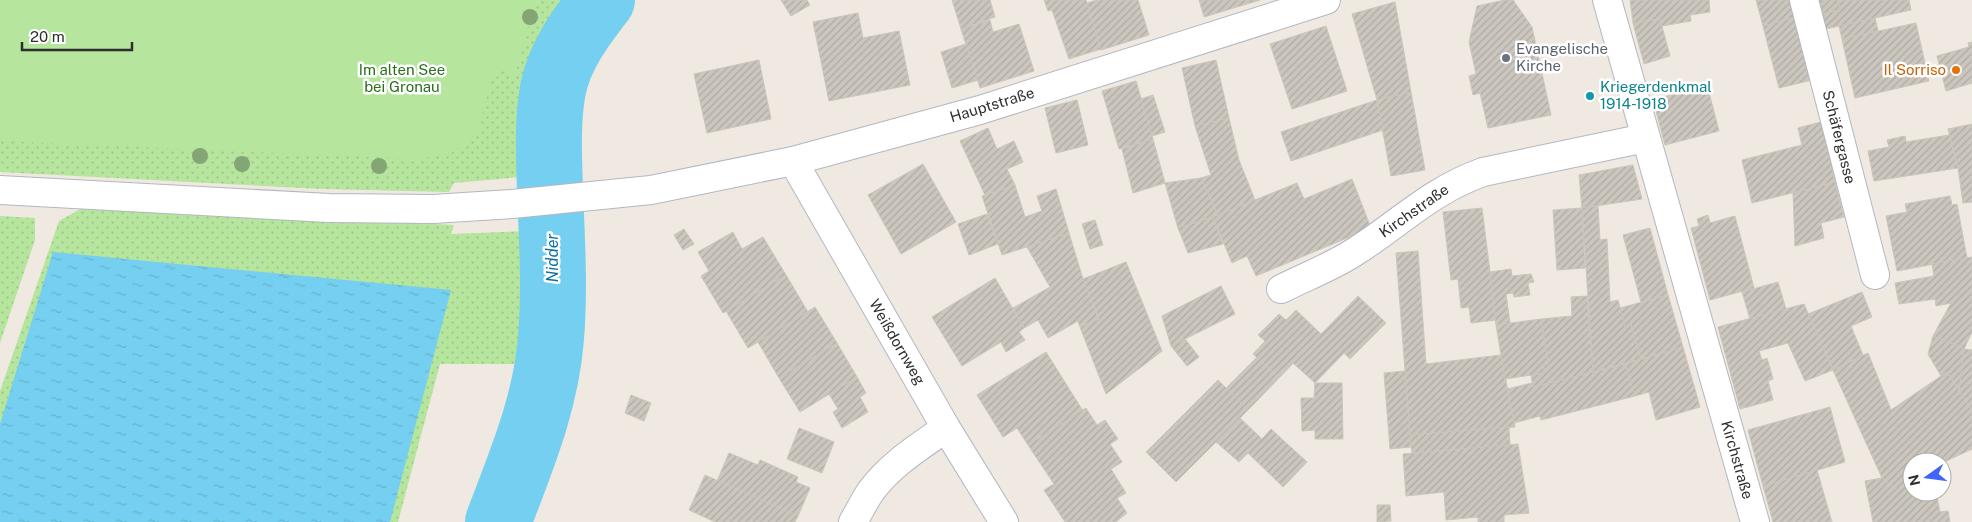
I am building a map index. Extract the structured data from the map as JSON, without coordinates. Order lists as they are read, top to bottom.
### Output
{
  "streets": {
    "street": [
      "Hauptstraße",
      "Schäfergasse",
      "Kirchstraße",
      "Weißdornweg"
    ]
  },
  "crossings": [
    ["Hauptstraße", "Weißdornweg"]
  ],
  "water": ["Nidder"],
  "parks": ["Im alten See bei Gronau"],
  "places": ["Evangelische Kirche", "Il Sorriso", "Kriegerdenkmal 1914-1918"],
  "scale_bar": "20 m",
  "north": "left"
}
